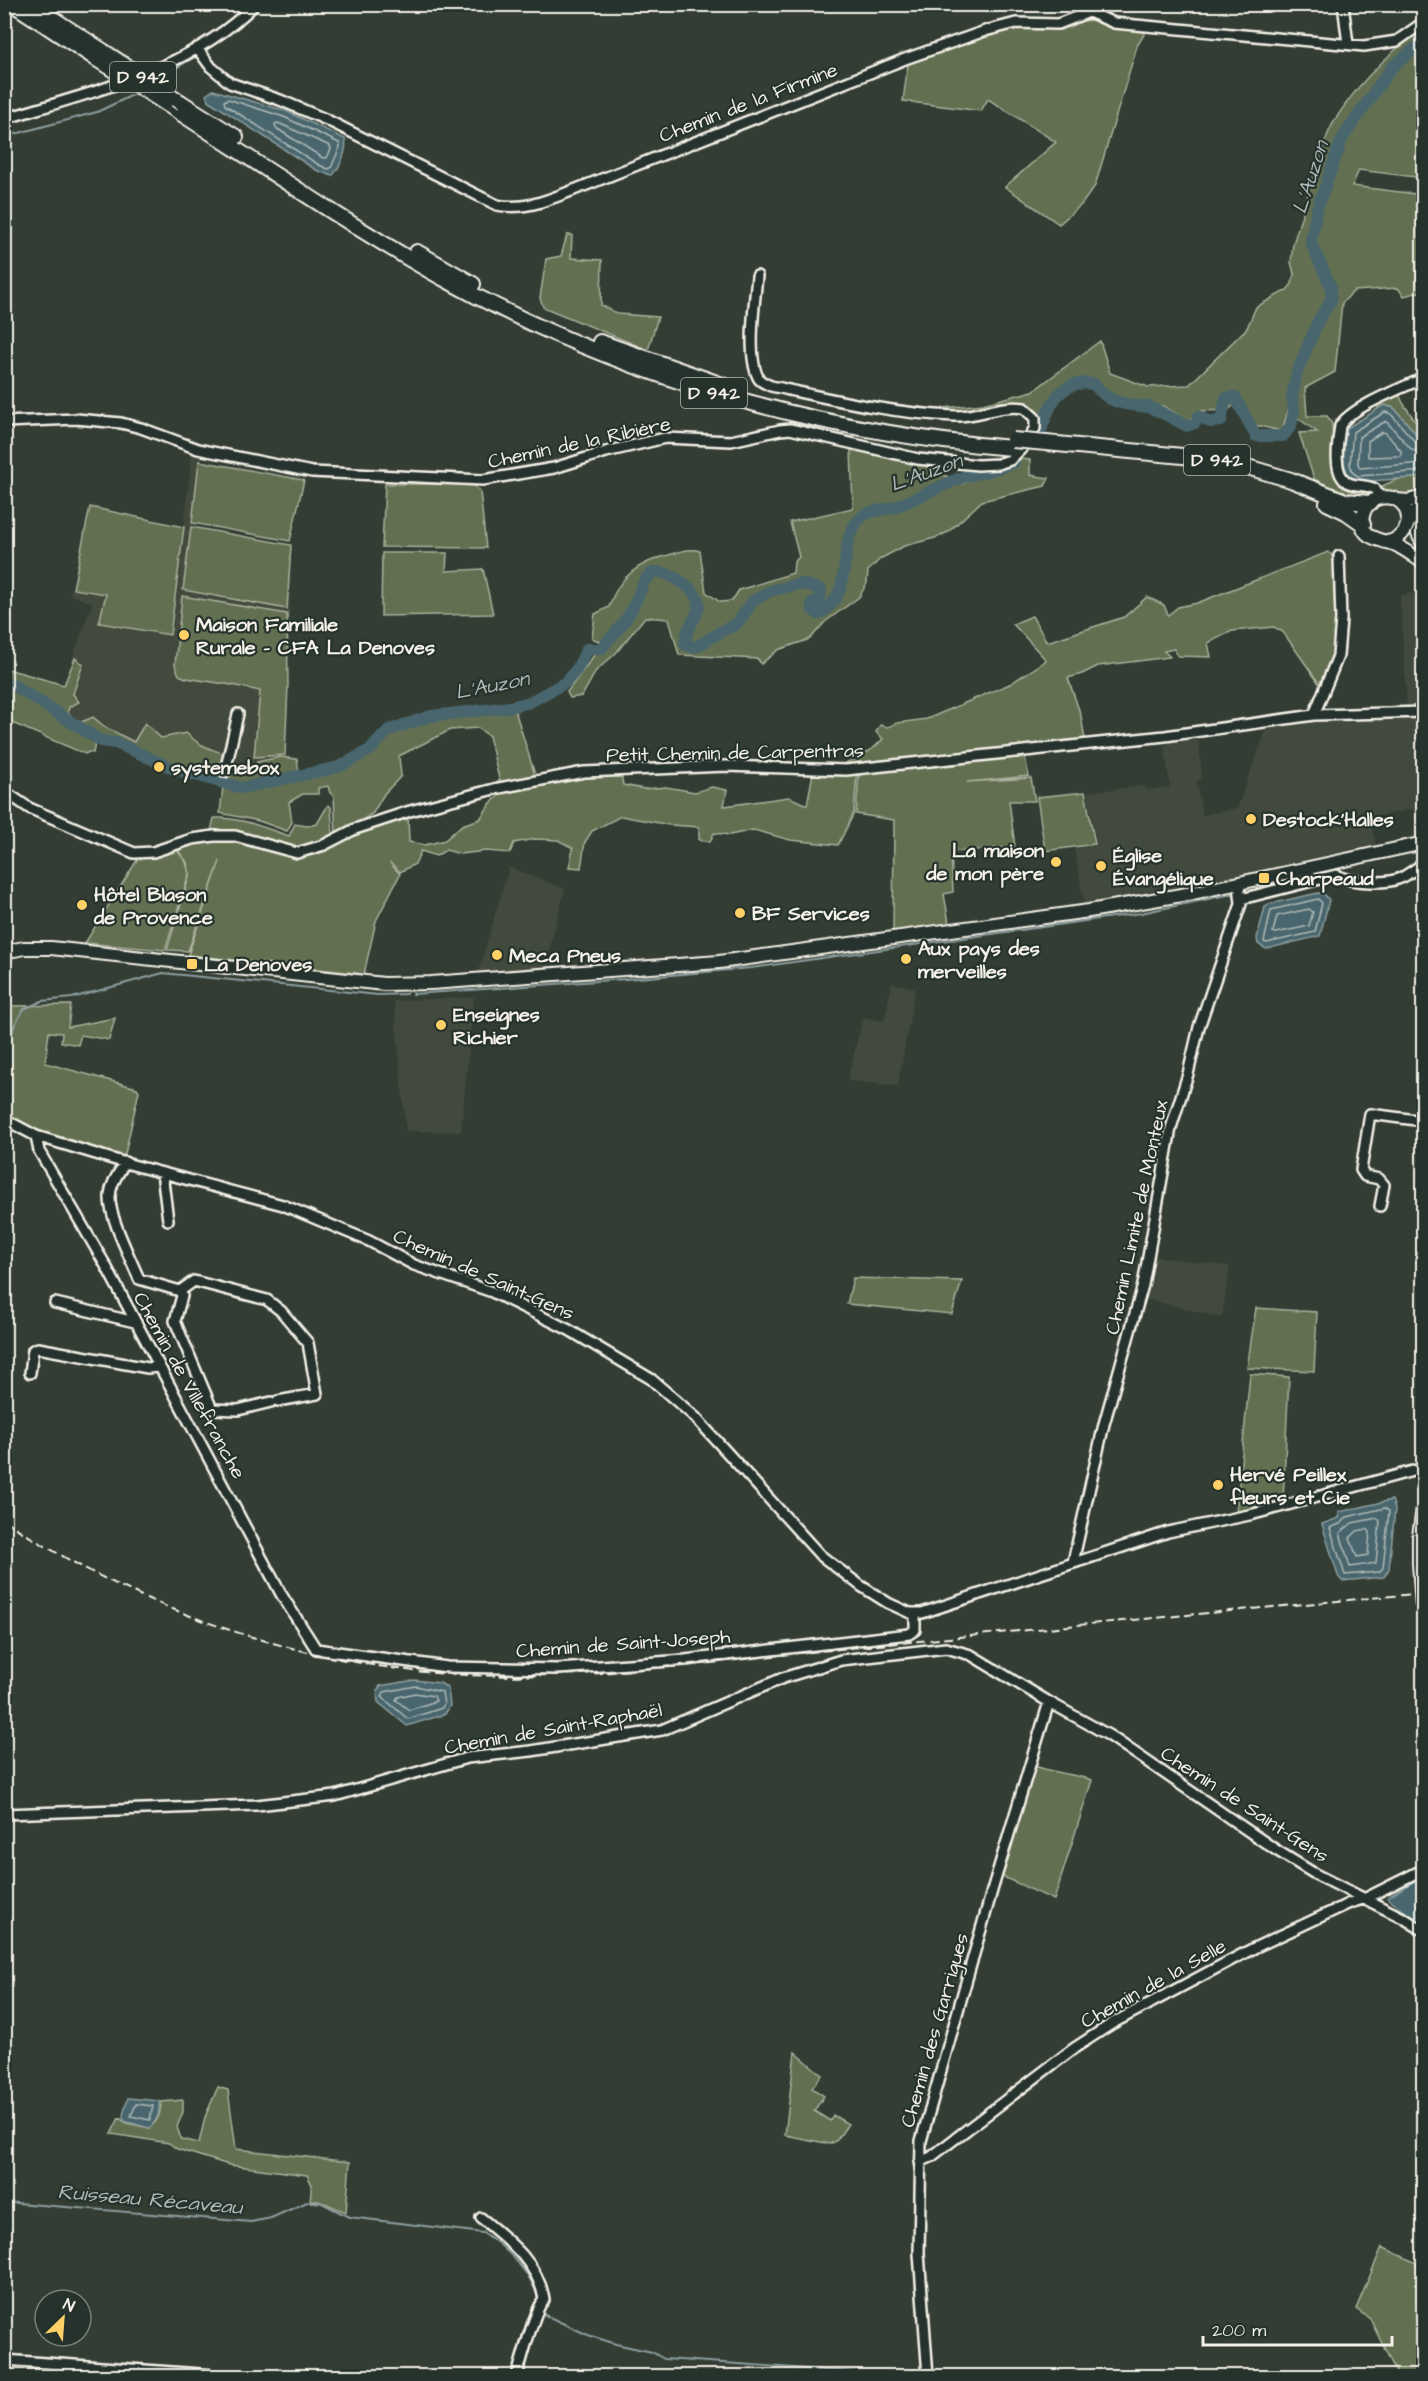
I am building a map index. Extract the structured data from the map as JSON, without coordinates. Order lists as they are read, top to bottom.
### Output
{
  "streets": {
    "highway": ["D 942"],
    "street": [
      "Chemin de la Firmine",
      "Chemin de la Ribière",
      "Petit Chemin de Carpentras",
      "Chemin Limite de Monteux",
      "Chemin de Saint-Gens",
      "Chemin de Villefranche",
      "Chemin de Saint-Joseph",
      "Chemin de Saint-Raphaël",
      "Chemin de la Selle",
      "Chemin des Garrigues"
    ]
  },
  "crossings": [
    ["Chemin de Saint-Gens", "Chemin de Villefranche"],
    ["Chemin de Saint-Gens", "Chemin de Saint-Joseph"],
    ["Chemin de Saint-Gens", "Chemin de Saint-Raphaël"],
    ["Chemin de Saint-Gens", "Chemin de la Selle"],
    ["Chemin de Saint-Gens", "Chemin des Garrigues"],
    ["Chemin de Villefranche", "Chemin de Saint-Joseph"],
    ["Chemin de Saint-Raphaël", "Chemin des Garrigues"],
    ["Chemin de la Selle", "Chemin des Garrigues"]
  ],
  "water": ["L'Auzon", "Ruisseau Récaveau"],
  "places": {
    "other": [
      "Maison Familiale Rurale - CFA La Denoves",
      "systemebox",
      "Destock'Halles",
      "La maison de mon père",
      "Église Évangélique",
      "Hôtel Blason de Provence",
      "BF Services",
      "Meca Pneus",
      "Aux pays des merveilles",
      "Enseignes Richier",
      "Hervé Peillex fleurs et Cie"
    ],
    "transit": ["Charpeaud", "La Denoves"]
  },
  "scale_bar": "200 m",
  "north": "top right"
}
